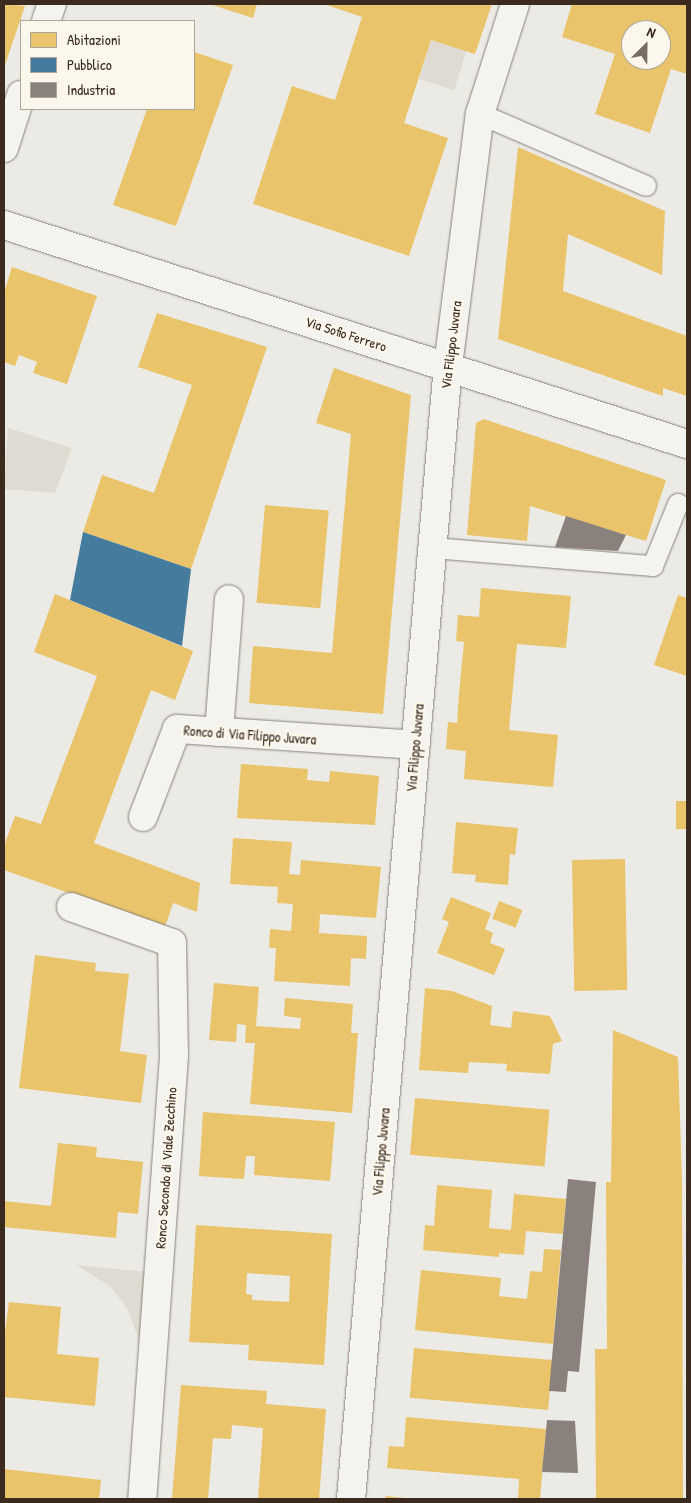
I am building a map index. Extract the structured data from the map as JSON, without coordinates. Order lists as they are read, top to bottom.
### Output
{
  "streets": {
    "street": [
      "Via Sofio Ferrero",
      "Via Filippo Juvara",
      "Ronco di Via Filippo Juvara",
      "Ronco Secondo di Viale Zecchino"
    ]
  },
  "crossings": [
    ["Via Sofio Ferrero", "Via Filippo Juvara"],
    ["Via Filippo Juvara", "Ronco di Via Filippo Juvara"]
  ],
  "legend": ["Abitazioni", "Pubblico", "Industria"],
  "north": "top right"
}
